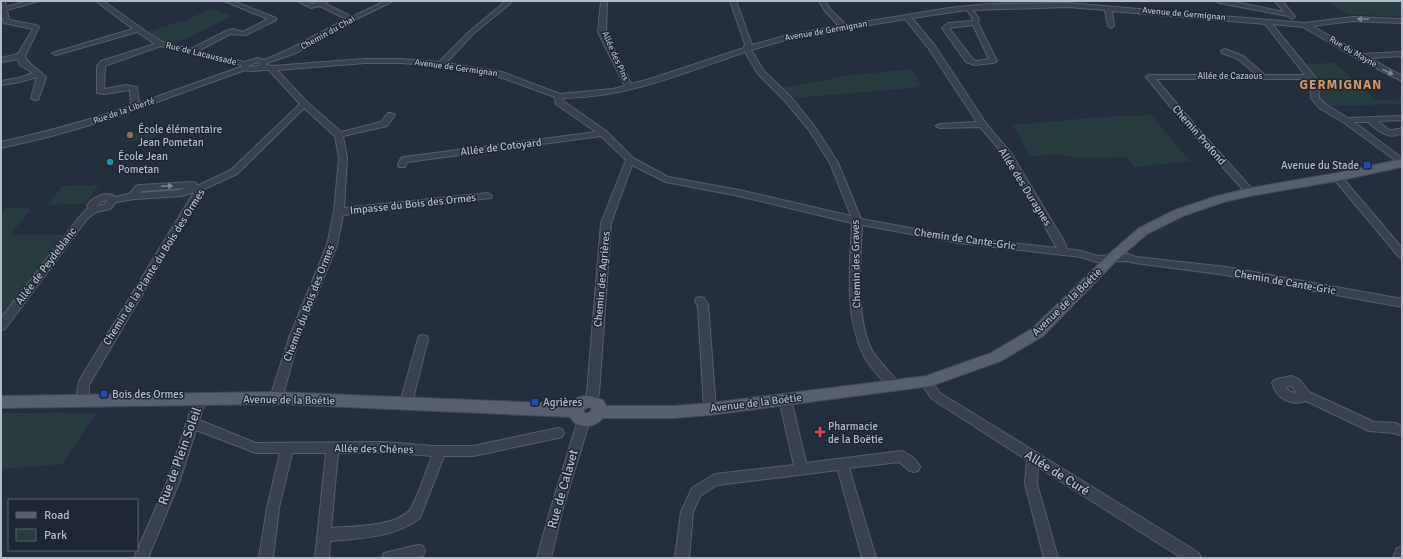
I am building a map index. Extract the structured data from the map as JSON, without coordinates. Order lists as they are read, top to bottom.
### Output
{
  "streets": {
    "main road": ["Avenue de la Boétie"],
    "street": [
      "Avenue de Germignan",
      "Chemin du Chai",
      "Rue du Mayne",
      "Rue de Lacaussade",
      "Allée des Pins",
      "Allée de Cazaous",
      "Rue de la Liberté",
      "Chemin Profond",
      "Allée de Cotoyard",
      "Allée des Duragnes",
      "Impasse du Bois des Ormes",
      "Chemin de Cante-Gric",
      "Chemin des Graves",
      "Allée de Peydeblanc",
      "Chemin de la Plante du Bois des Ormes",
      "Chemin des Agrières",
      "Chemin du Bois des Ormes",
      "Allée des Chênes",
      "Rue de Plein Soleil",
      "Allée de Curé",
      "Rue de Calavet"
    ]
  },
  "crossings": [
    ["Avenue de Germignan", "Chemin du Chai"],
    ["Avenue de Germignan", "Rue du Mayne"],
    ["Avenue de Germignan", "Allée des Pins"],
    ["Avenue de Germignan", "Allée des Duragnes"],
    ["Avenue de Germignan", "Chemin de Cante-Gric"],
    ["Avenue de Germignan", "Chemin des Graves"],
    ["Rue de Lacaussade", "Rue de la Liberté"],
    ["Allée de Cazaous", "Chemin Profond"],
    ["Chemin Profond", "Avenue de la Boétie"],
    ["Allée de Cotoyard", "Chemin de Cante-Gric"],
    ["Allée des Duragnes", "Chemin de Cante-Gric"],
    ["Impasse du Bois des Ormes", "Chemin du Bois des Ormes"],
    ["Chemin de Cante-Gric", "Chemin des Graves"],
    ["Chemin de Cante-Gric", "Chemin des Agrières"],
    ["Chemin de Cante-Gric", "Avenue de la Boétie"],
    ["Chemin des Graves", "Avenue de la Boétie"],
    ["Chemin de la Plante du Bois des Ormes", "Avenue de la Boétie"],
    ["Chemin des Agrières", "Avenue de la Boétie"],
    ["Chemin des Agrières", "Rue de Calavet"],
    ["Avenue de la Boétie", "Chemin du Bois des Ormes"],
    ["Avenue de la Boétie", "Rue de Plein Soleil"],
    ["Avenue de la Boétie", "Allée de Curé"],
    ["Avenue de la Boétie", "Rue de Calavet"],
    ["Allée des Chênes", "Rue de Plein Soleil"]
  ],
  "districts": ["GERMIGNAN"],
  "places": {
    "other": ["École élémentaire Jean Pometan", "École Jean Pometan"],
    "transit": ["Avenue du Stade", "Bois des Ormes", "Agrières"],
    "health": ["Pharmacie de la Boëtie"]
  },
  "legend": ["Road", "Park"]
}
